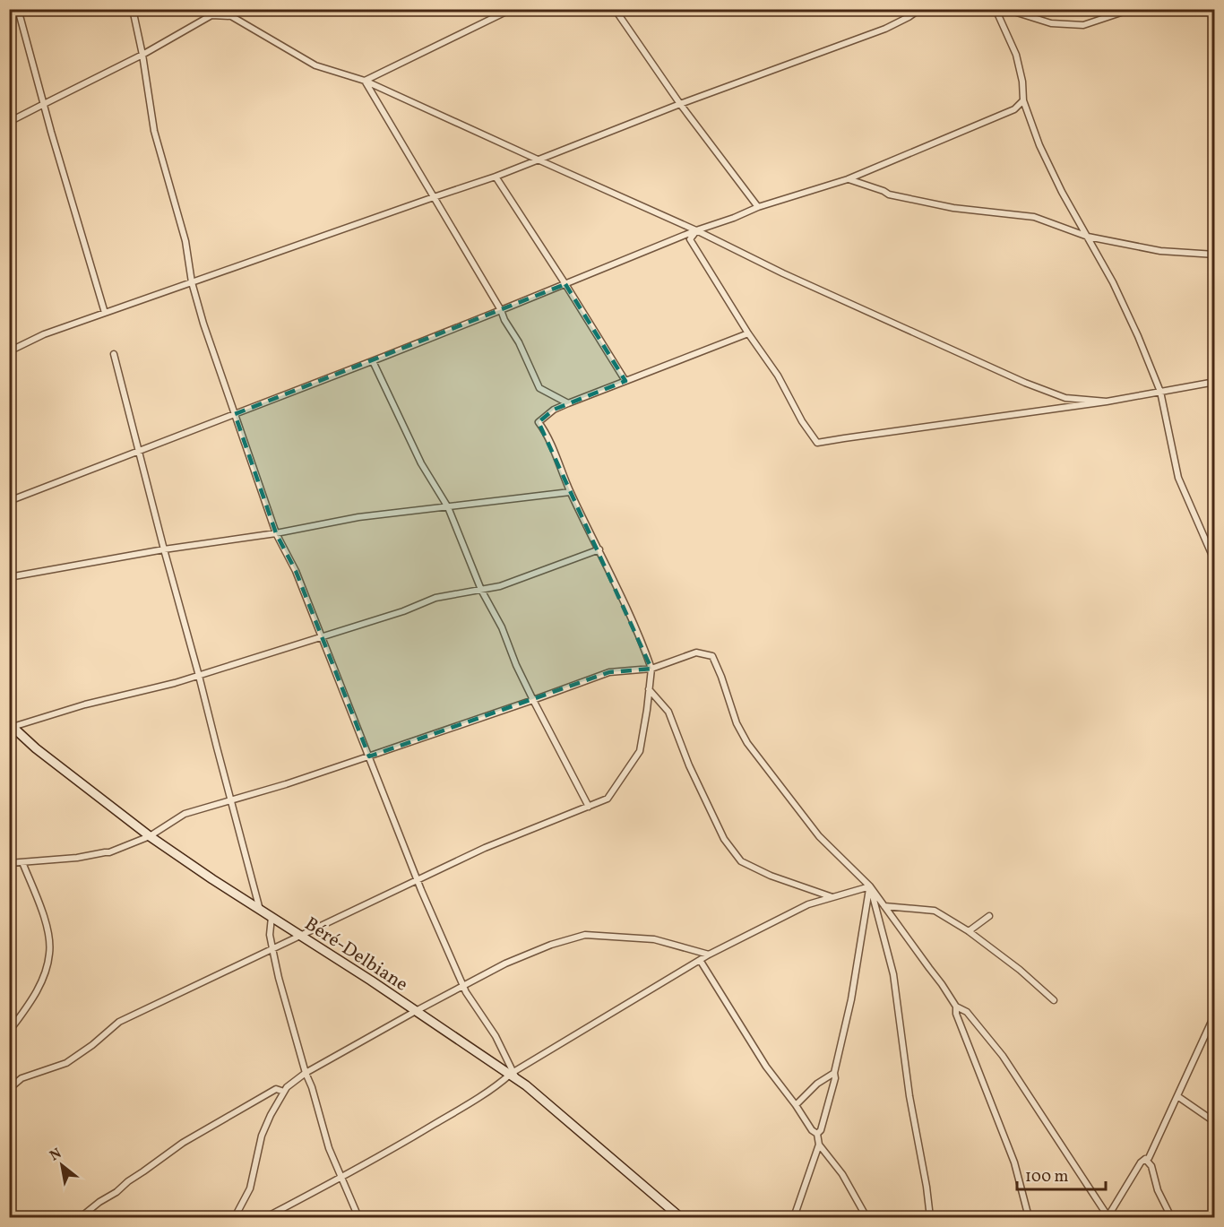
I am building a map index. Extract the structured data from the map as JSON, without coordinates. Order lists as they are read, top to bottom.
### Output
{
  "streets": {
    "street": ["Béré-Delbiane"]
  },
  "scale_bar": "100 m",
  "north": "top left"
}
